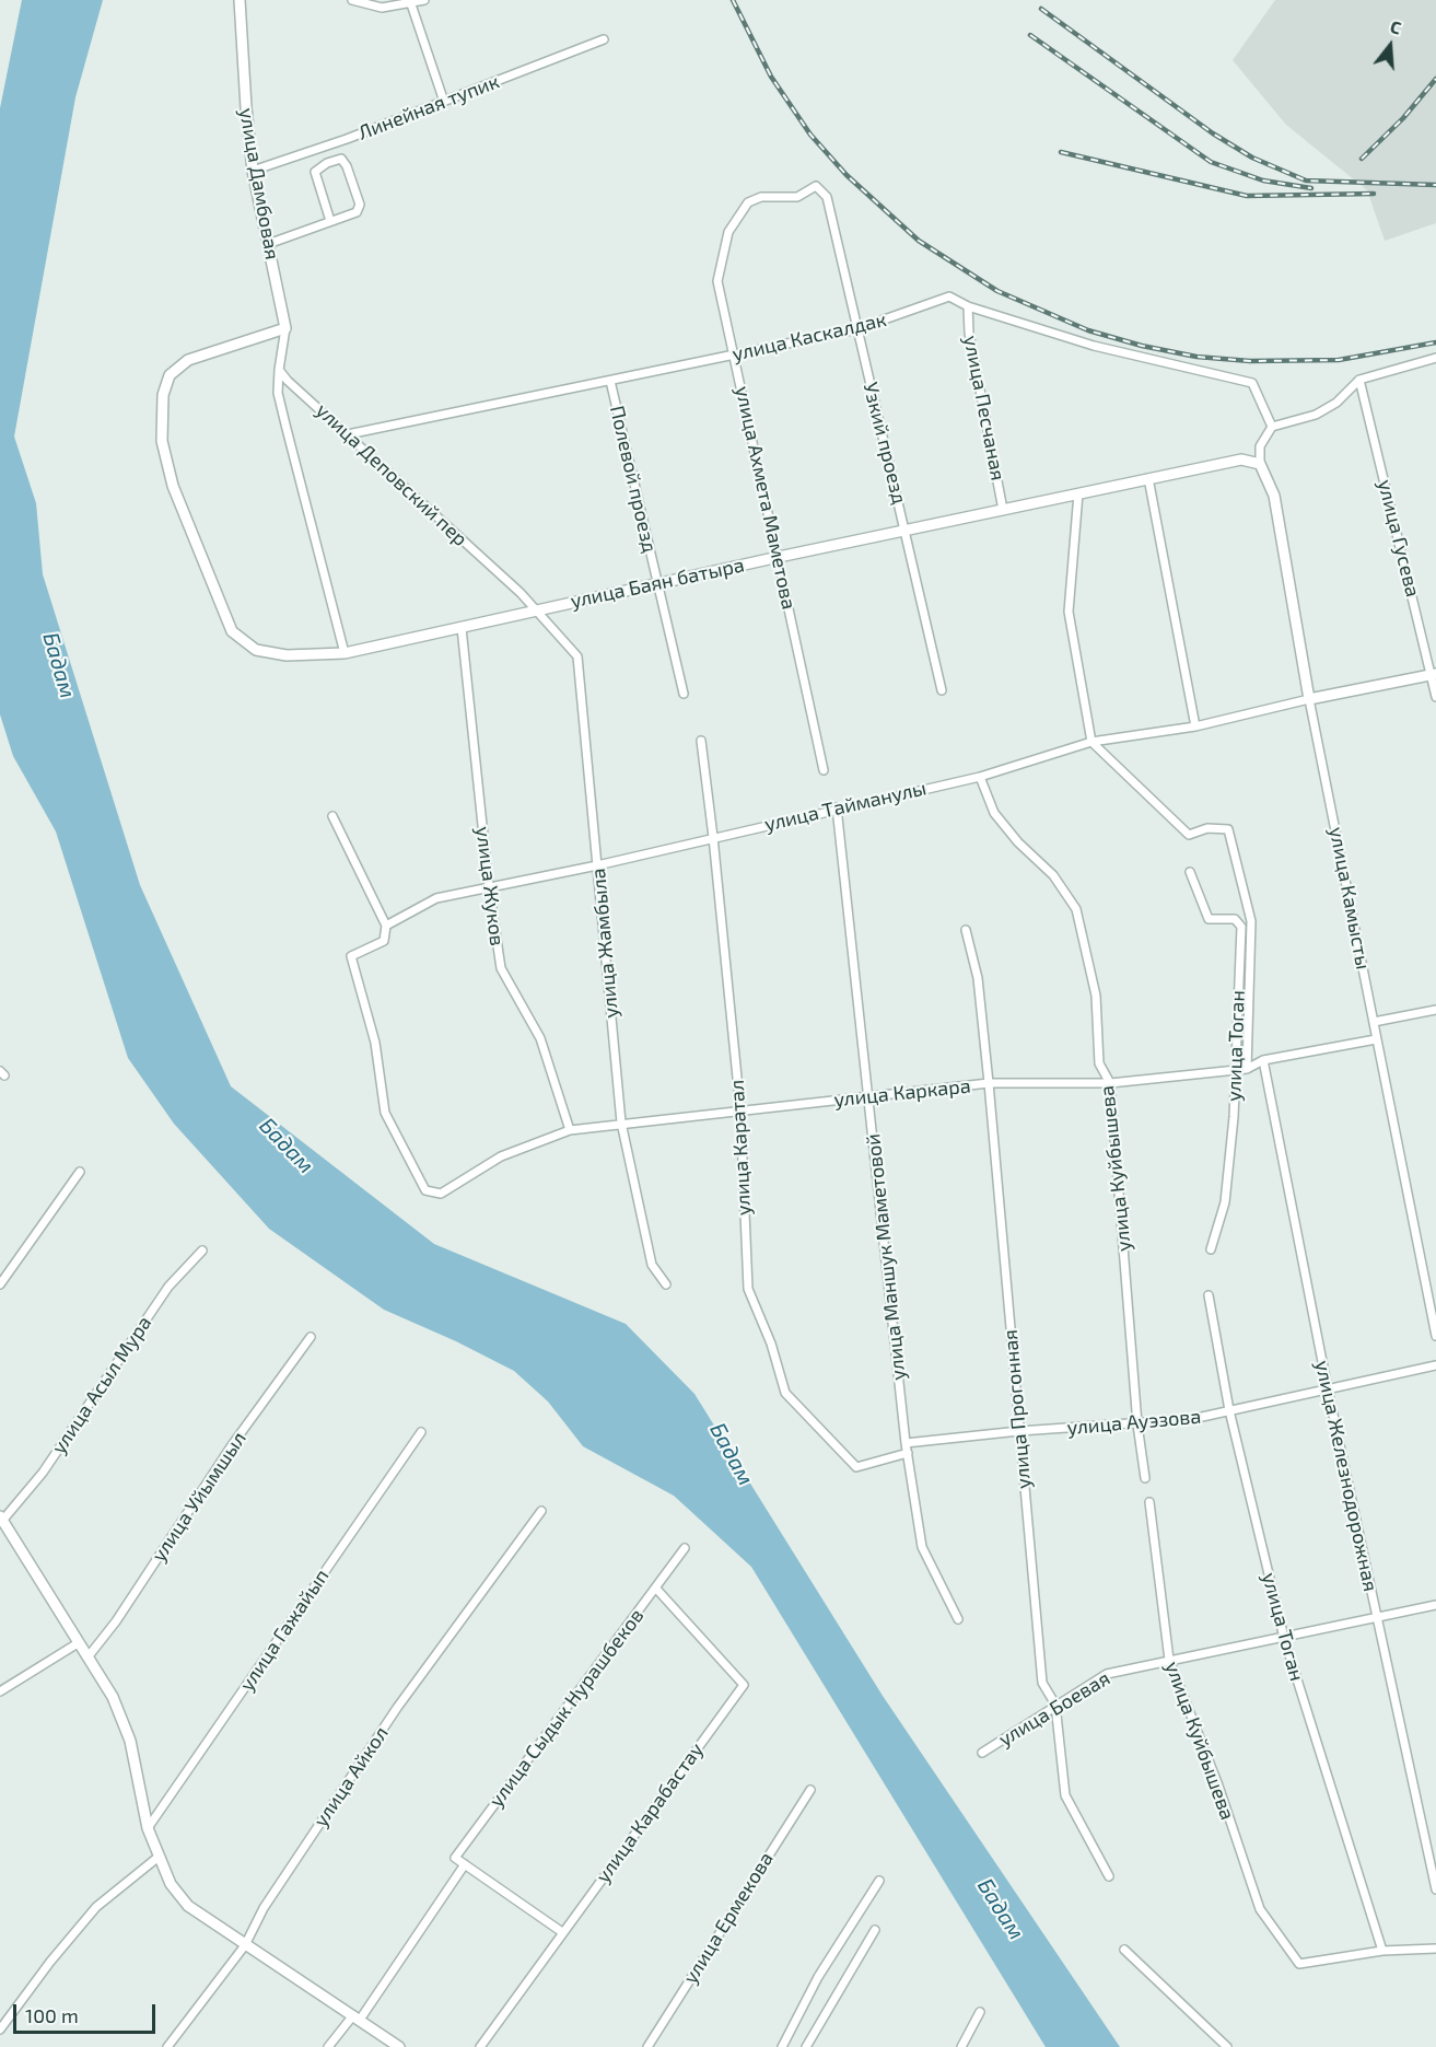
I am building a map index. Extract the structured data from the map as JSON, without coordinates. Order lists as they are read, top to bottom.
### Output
{
  "streets": {
    "street": [
      "Линейная тупик",
      "улица Дамбовая",
      "улица Каскалдак",
      "улица Песчаная",
      "Узкий проезд",
      "улица Деповский пер",
      "Полевой проезд",
      "улица Ахмета Маметова",
      "улица Гусева",
      "улица Баян батыра",
      "улица Тайманулы",
      "улица Жуков",
      "улица Камысты",
      "улица Жамбыла",
      "улица Тоган",
      "улица Каркара",
      "улица Каратал",
      "улица Куйбышева",
      "улица Маншук Маметовой",
      "улица Асыл Мура",
      "улица Прогонная",
      "улица Ауэзова",
      "улица Железнодорожная",
      "улица Уйымшыл",
      "улица Гажайып",
      "улица Сыдык Нурашбеков",
      "улица Боевая",
      "улица Айкол",
      "улица Карабастау",
      "улица Ермекова"
    ]
  },
  "crossings": [
    ["Линейная тупик", "улица Дамбовая"],
    ["улица Дамбовая", "улица Баян батыра"],
    ["улица Каскалдак", "улица Песчаная"],
    ["улица Каскалдак", "Узкий проезд"],
    ["улица Каскалдак", "улица Деповский пер"],
    ["улица Каскалдак", "Полевой проезд"],
    ["улица Каскалдак", "улица Ахмета Маметова"],
    ["улица Песчаная", "улица Баян батыра"],
    ["Узкий проезд", "улица Ахмета Маметова"],
    ["Узкий проезд", "улица Баян батыра"],
    ["улица Деповский пер", "улица Баян батыра"],
    ["улица Деповский пер", "улица Жамбыла"],
    ["Полевой проезд", "улица Баян батыра"],
    ["улица Ахмета Маметова", "улица Баян батыра"],
    ["улица Баян батыра", "улица Жуков"],
    ["улица Баян батыра", "улица Камысты"],
    ["улица Баян батыра", "улица Жамбыла"],
    ["улица Тайманулы", "улица Жуков"],
    ["улица Тайманулы", "улица Камысты"],
    ["улица Тайманулы", "улица Жамбыла"],
    ["улица Тайманулы", "улица Каркара"],
    ["улица Тайманулы", "улица Каратал"],
    ["улица Тайманулы", "улица Куйбышева"],
    ["улица Тайманулы", "улица Маншук Маметовой"],
    ["улица Жуков", "улица Каркара"],
    ["улица Камысты", "улица Каркара"],
    ["улица Жамбыла", "улица Каркара"],
    ["улица Тоган", "улица Каркара"],
    ["улица Тоган", "улица Куйбышева"],
    ["улица Тоган", "улица Ауэзова"],
    ["улица Тоган", "улица Боевая"],
    ["улица Каркара", "улица Каратал"],
    ["улица Каркара", "улица Куйбышева"],
    ["улица Каркара", "улица Маншук Маметовой"],
    ["улица Каркара", "улица Прогонная"],
    ["улица Каркара", "улица Железнодорожная"],
    ["улица Каратал", "улица Маншук Маметовой"],
    ["улица Куйбышева", "улица Ауэзова"],
    ["улица Куйбышева", "улица Боевая"],
    ["улица Маншук Маметовой", "улица Ауэзова"],
    ["улица Прогонная", "улица Ауэзова"],
    ["улица Прогонная", "улица Боевая"],
    ["улица Ауэзова", "улица Железнодорожная"],
    ["улица Железнодорожная", "улица Боевая"],
    ["улица Сыдык Нурашбеков", "улица Карабастау"]
  ],
  "water": ["Бадам"],
  "scale_bar": "100 m",
  "north": "top"
}
